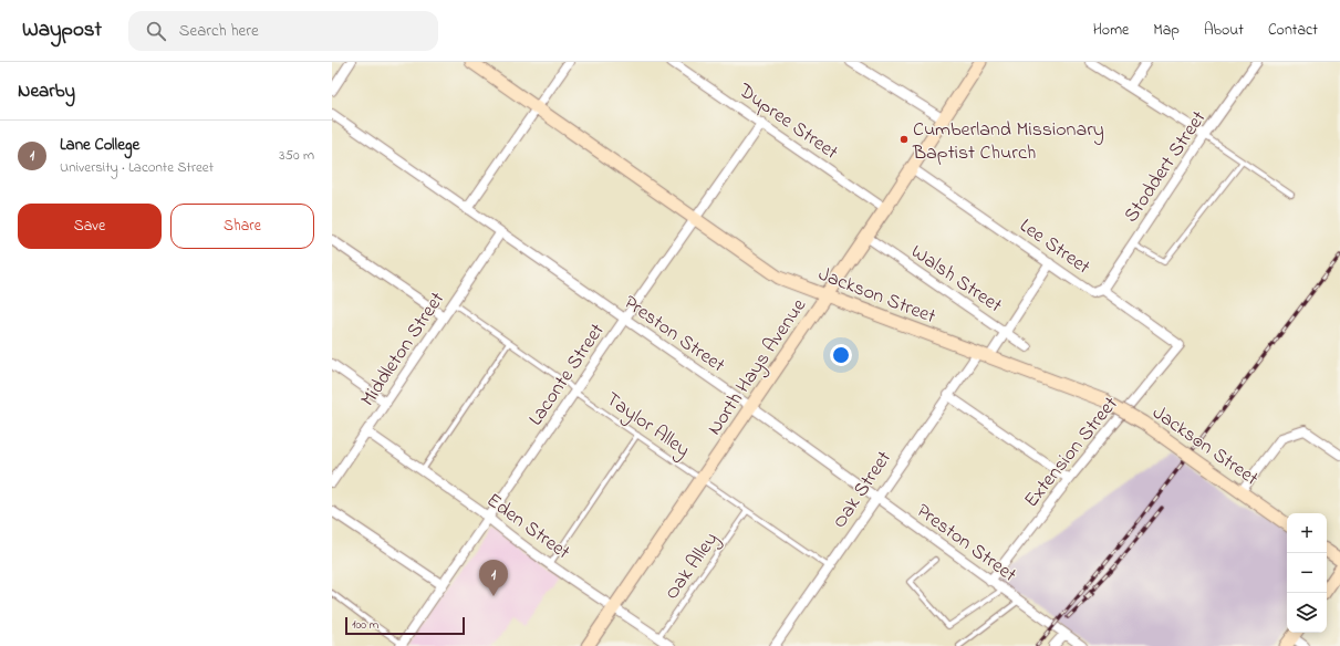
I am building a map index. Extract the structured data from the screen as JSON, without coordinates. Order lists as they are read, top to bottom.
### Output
{
  "streets": {
    "street": [
      "Dupree Street",
      "Stoddert Street",
      "Lee Street",
      "Walsh Street",
      "Jackson Street",
      "Preston Street",
      "Middleton Street",
      "North Hays Avenue",
      "Laconte Street",
      "Extension Street",
      "Oak Street",
      "Eden Street"
    ],
    "lane": ["Taylor Alley", "Oak Alley"]
  },
  "crossings": [
    ["Dupree Street", "North Hays Avenue"],
    ["Dupree Street", "Laconte Street"],
    ["Stoddert Street", "Lee Street"],
    ["Lee Street", "North Hays Avenue"],
    ["Lee Street", "Extension Street"],
    ["Lee Street", "Oak Street"],
    ["Walsh Street", "North Hays Avenue"],
    ["Walsh Street", "Oak Street"],
    ["Jackson Street", "North Hays Avenue"],
    ["Jackson Street", "Laconte Street"],
    ["Jackson Street", "Oak Street"],
    ["Preston Street", "Middleton Street"],
    ["Preston Street", "North Hays Avenue"],
    ["Preston Street", "Laconte Street"],
    ["Preston Street", "Extension Street"],
    ["Preston Street", "Oak Street"],
    ["Middleton Street", "Taylor Alley"],
    ["Middleton Street", "Eden Street"],
    ["North Hays Avenue", "Taylor Alley"],
    ["North Hays Avenue", "Eden Street"],
    ["Laconte Street", "Taylor Alley"],
    ["Laconte Street", "Eden Street"],
    ["Taylor Alley", "Oak Street"],
    ["Taylor Alley", "Oak Alley"],
    ["Eden Street", "Oak Alley"]
  ],
  "places": ["Cumberland Missionary Baptist Church"],
  "scale_bar": "100 m",
  "page": {
    "header": "Waypost",
    "search": "Search here",
    "nav": [
      "Home",
      "Map",
      "About",
      "Contact"
    ],
    "heading": "Nearby",
    "list": [
      {
        "mark": "1",
        "name": "Lane College",
        "note": "University · Laconte Street",
        "value": "350 m"
      }
    ],
    "buttons": ["Save", "Share"],
    "map_buttons": ["+", "−"],
    "pins": "1",
    "scale": "100 m"
  }
}
